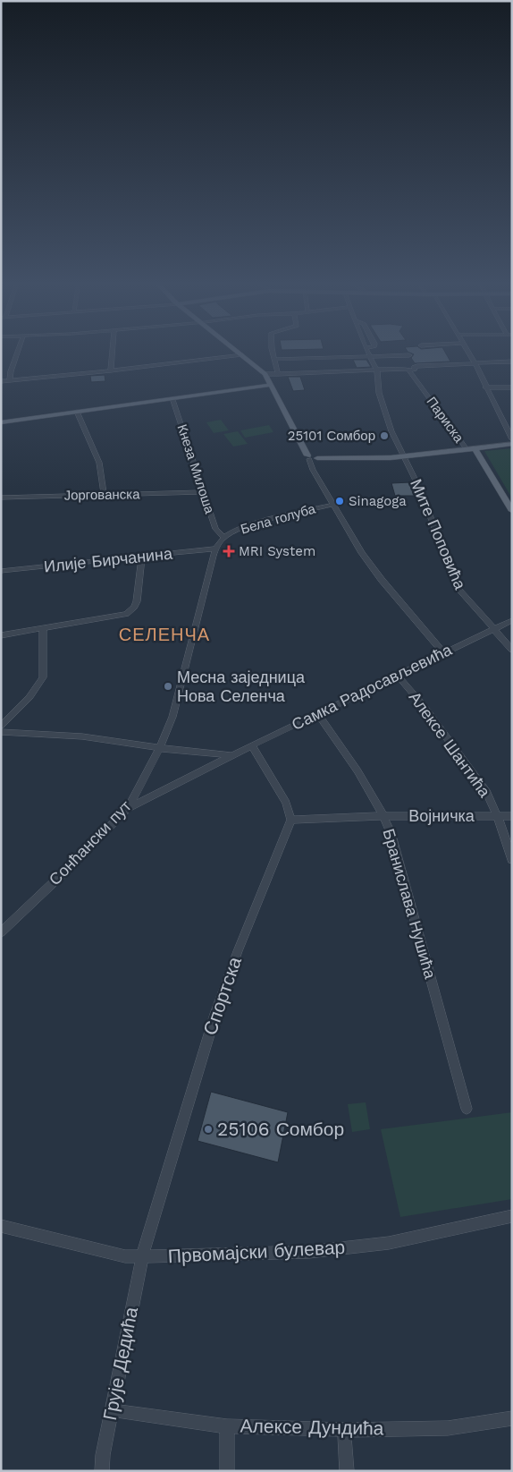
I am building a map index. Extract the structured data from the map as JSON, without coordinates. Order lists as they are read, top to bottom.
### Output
{
  "streets": {
    "street": [
      "Париска",
      "Кнеза Милоша",
      "Јоргованска",
      "Бела голуба",
      "Мите Поповића",
      "Илије Бирчанина",
      "Самка Радосављевића",
      "Алексе Шантића",
      "Војничка",
      "Сонћански пут",
      "Бранислава Нушића",
      "Спортска",
      "Првомајски булевар",
      "Грује Дедића",
      "Алексе Дундића"
    ]
  },
  "crossings": [
    ["Кнеза Милоша", "Јоргованска"],
    ["Кнеза Милоша", "Бела голуба"],
    ["Кнеза Милоша", "Сонћански пут"],
    ["Бела голуба", "Сонћански пут"],
    ["Мите Поповића", "Самка Радосављевића"],
    ["Илије Бирчанина", "Сонћански пут"],
    ["Самка Радосављевића", "Алексе Шантића"],
    ["Самка Радосављевића", "Сонћански пут"],
    ["Самка Радосављевића", "Бранислава Нушића"],
    ["Алексе Шантића", "Војничка"],
    ["Војничка", "Бранислава Нушића"],
    ["Војничка", "Спортска"],
    ["Спортска", "Првомајски булевар"],
    ["Спортска", "Грује Дедића"],
    ["Првомајски булевар", "Грује Дедића"],
    ["Грује Дедића", "Алексе Дундића"]
  ],
  "districts": ["СЕЛЕНЧА"],
  "places": {
    "other": [
      "25101 Сомбор",
      "Sinagoga",
      "Месна заједница Нова Селенча",
      "25106 Сомбор"
    ],
    "health": ["MRI System"]
  }
}
